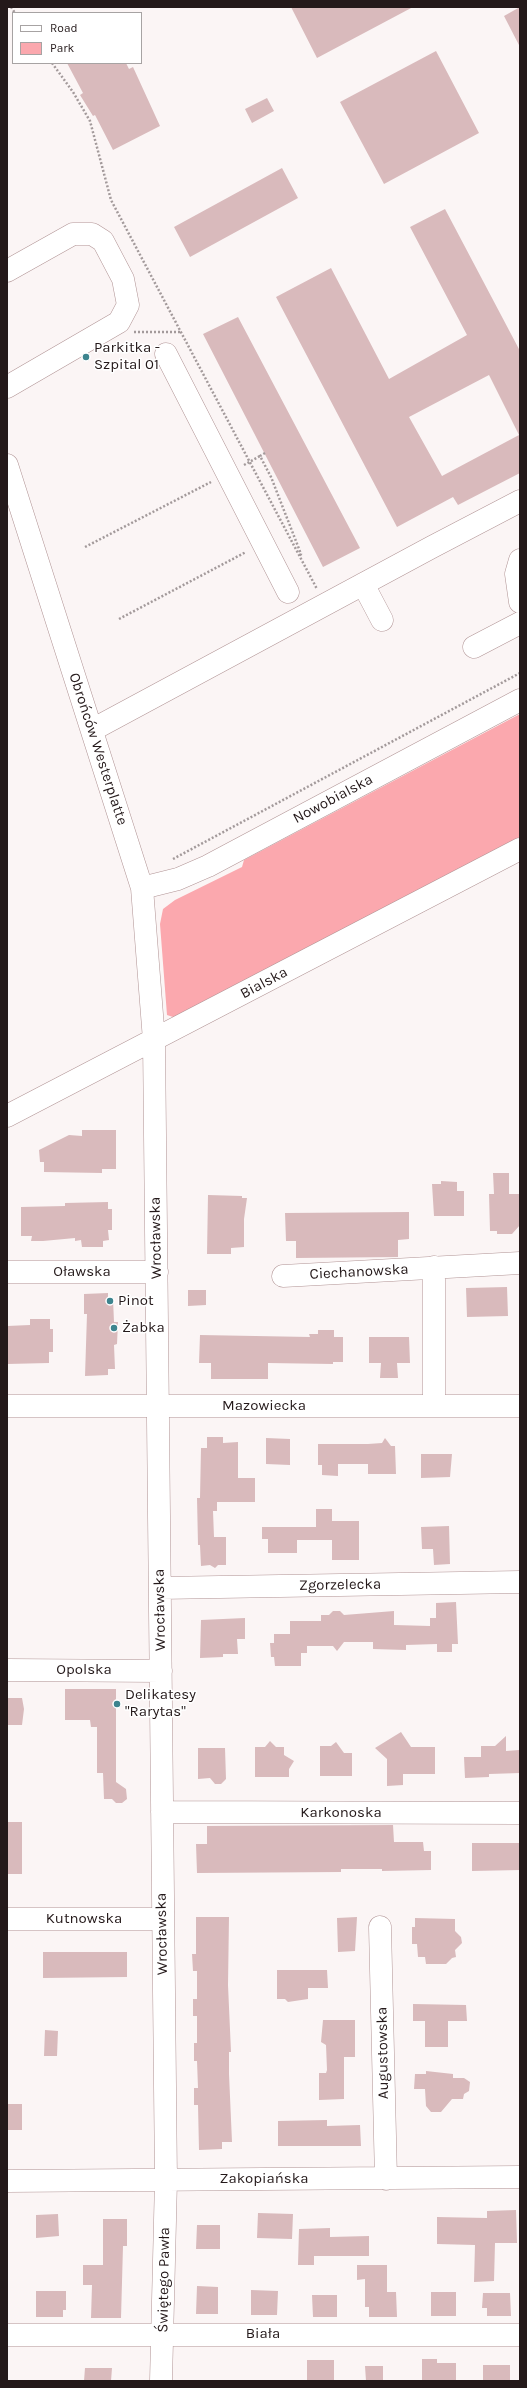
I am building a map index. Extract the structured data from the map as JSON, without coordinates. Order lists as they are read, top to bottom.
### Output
{
  "streets": {
    "street": [
      "Obrońców Westerplatte",
      "Nowobialska",
      "Bialska",
      "Wrocławska",
      "Oławska",
      "Ciechanowska",
      "Mazowiecka",
      "Zgorzelecka",
      "Opolska",
      "Karkonoska",
      "Kutnowska",
      "Augustowska",
      "Zakopiańska",
      "Świętego Pawła",
      "Biała"
    ]
  },
  "crossings": [
    ["Obrońców Westerplatte", "Nowobialska"],
    ["Obrońców Westerplatte", "Bialska"],
    ["Obrońców Westerplatte", "Wrocławska"],
    ["Bialska", "Wrocławska"],
    ["Wrocławska", "Oławska"],
    ["Wrocławska", "Mazowiecka"],
    ["Wrocławska", "Zgorzelecka"],
    ["Wrocławska", "Opolska"],
    ["Wrocławska", "Karkonoska"],
    ["Wrocławska", "Kutnowska"],
    ["Wrocławska", "Zakopiańska"],
    ["Wrocławska", "Świętego Pawła"],
    ["Augustowska", "Zakopiańska"],
    ["Zakopiańska", "Świętego Pawła"],
    ["Świętego Pawła", "Biała"]
  ],
  "places": [
    "Parkitka - Szpital 01",
    "Pinot",
    "Żabka",
    "Delikatesy \"Rarytas\""
  ],
  "legend": ["Road", "Park"]
}
